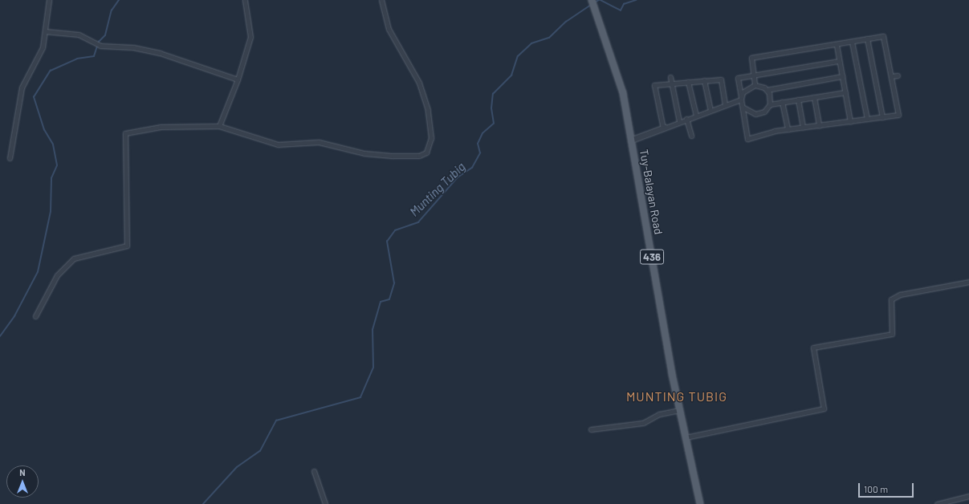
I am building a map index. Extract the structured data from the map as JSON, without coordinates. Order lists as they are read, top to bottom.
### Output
{
  "streets": {
    "main road": ["Tuy-Balayan Road", "436"]
  },
  "districts": ["MUNTING TUBIG"],
  "water": ["Munting Tubig"],
  "scale_bar": "100 m",
  "north": "top"
}
